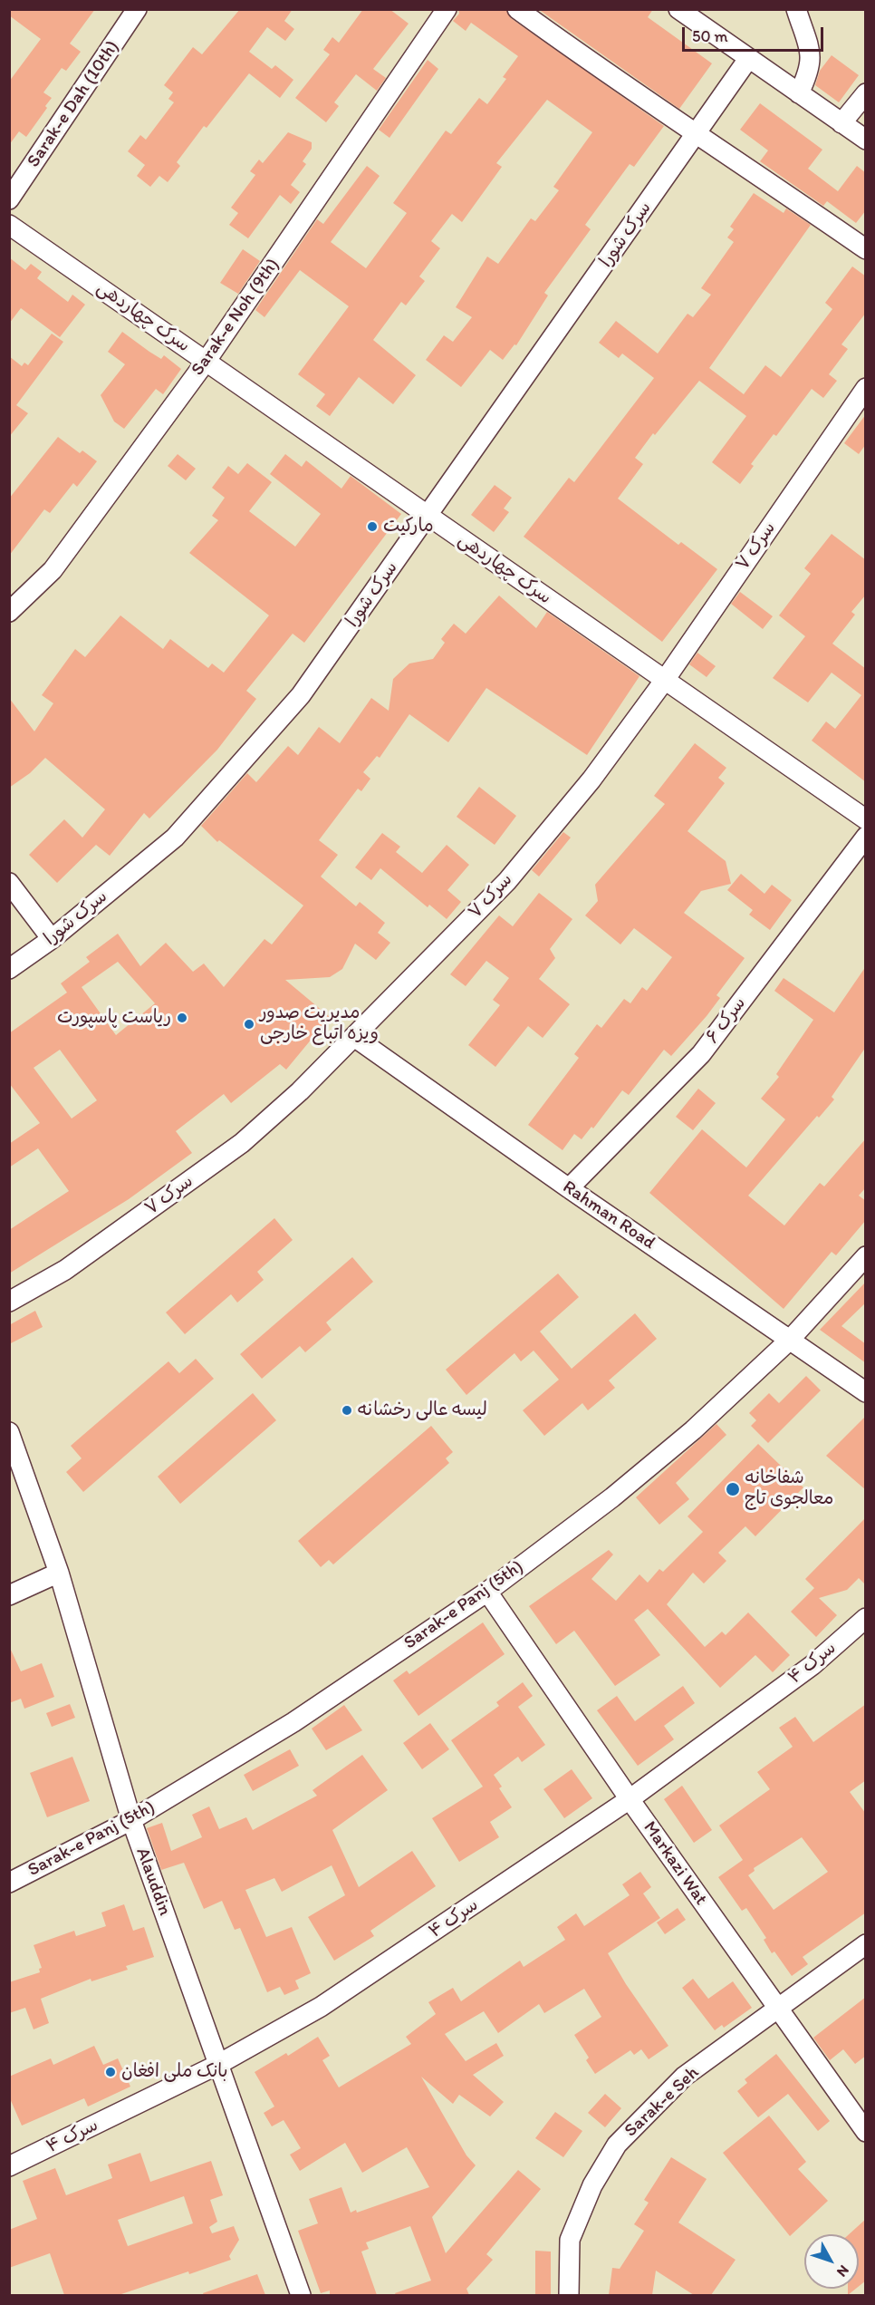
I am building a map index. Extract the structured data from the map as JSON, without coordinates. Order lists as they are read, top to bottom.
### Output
{
  "streets": {
    "street": [
      "Sarak-e Dah (10th)",
      "سرک شورا",
      "سرک چهاردهی",
      "Sarak-e Noh (9th)",
      "سرک ۷",
      "سرک ۶",
      "Rahman Road",
      "Sarak-e Panj (5th)",
      "سرک ۴",
      "Markazi Wat",
      "Alauddin",
      "Sarak-e Seh"
    ]
  },
  "crossings": [
    ["سرک شورا", "سرک چهاردهی"],
    ["سرک چهاردهی", "Sarak-e Noh (9th)"],
    ["سرک چهاردهی", "سرک ۷"],
    ["سرک ۷", "Rahman Road"],
    ["سرک ۶", "Rahman Road"],
    ["Rahman Road", "Sarak-e Panj (5th)"],
    ["Sarak-e Panj (5th)", "Markazi Wat"],
    ["Sarak-e Panj (5th)", "Alauddin"],
    ["سرک ۴", "Markazi Wat"],
    ["سرک ۴", "Alauddin"],
    ["Markazi Wat", "Sarak-e Seh"]
  ],
  "places": [
    "مارکیت",
    "ریاست پاسپورت",
    "مدیریت صدور ویزه اتباع خارجی",
    "لیسه عالی رخشانه",
    "شفاخانه معالجوی تاج",
    "بانک ملی افغان"
  ],
  "scale_bar": "50 m",
  "north": "bottom right"
}
